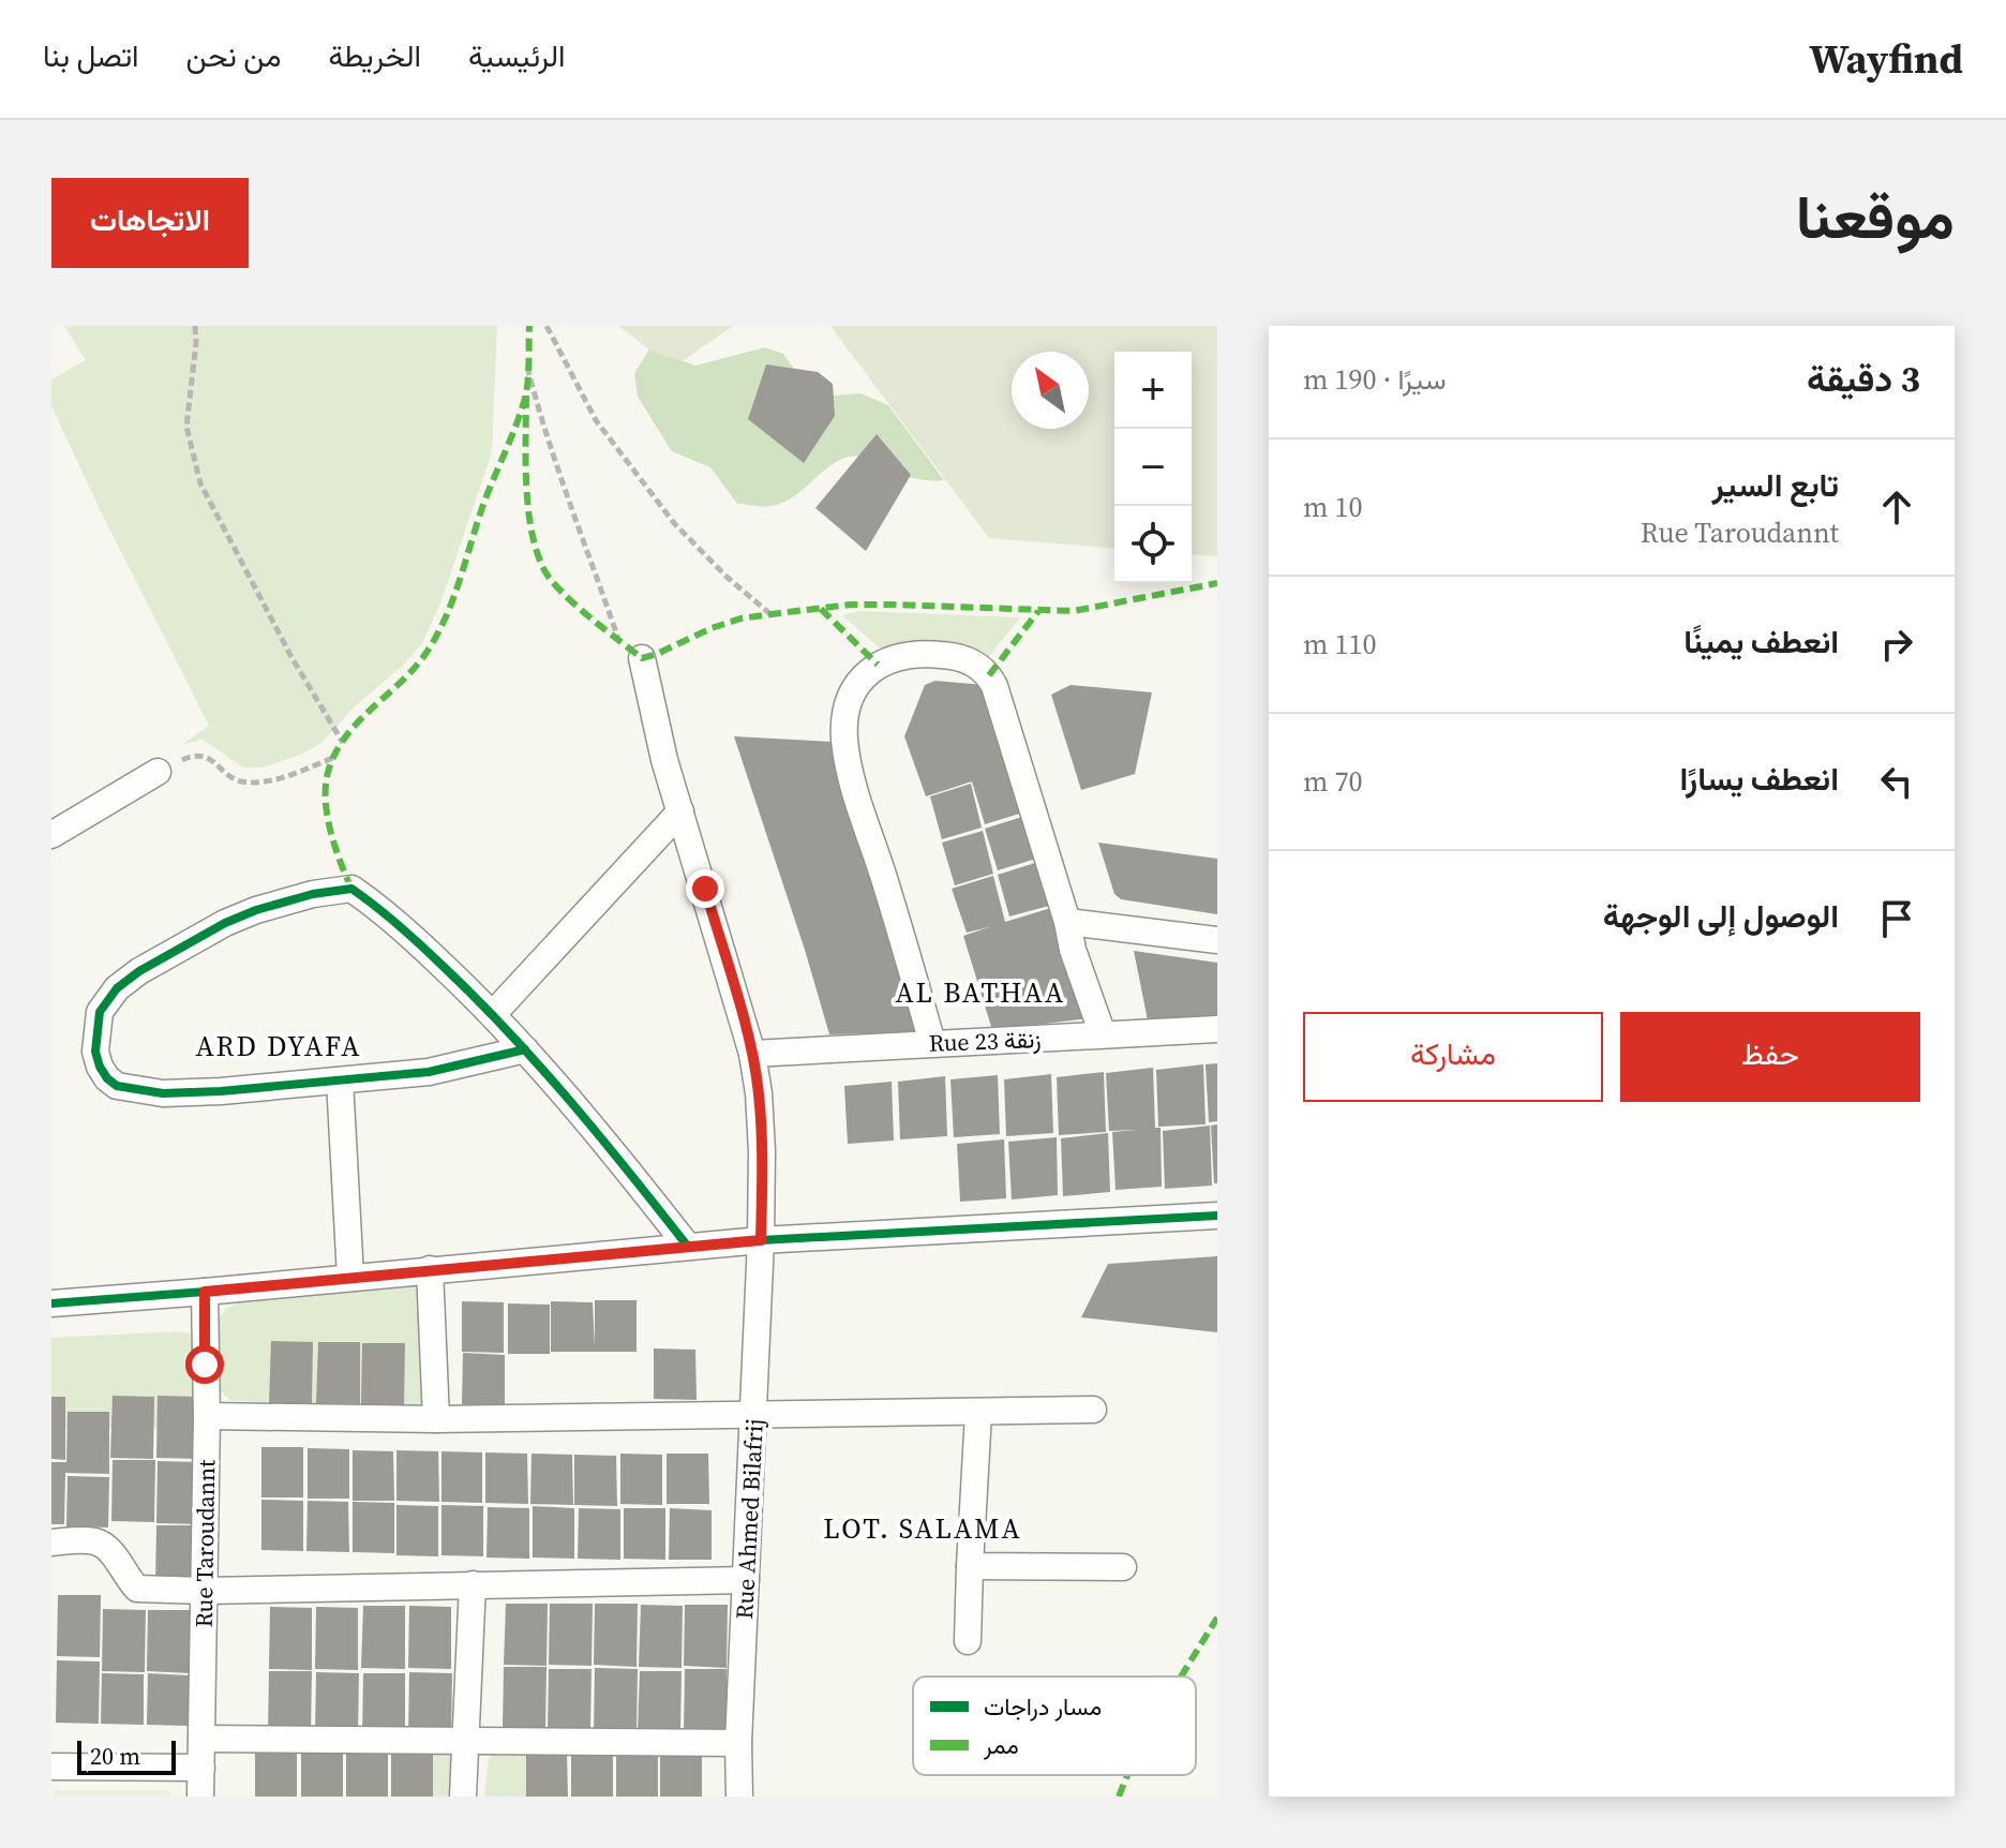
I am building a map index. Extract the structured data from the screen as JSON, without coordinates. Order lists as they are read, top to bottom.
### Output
{
  "streets": {
    "street": ["Rue 23 زنقة", "Rue Ahmed Bilafrij", "Rue Taroudannt"]
  },
  "crossings": [
    ["Rue 23 زنقة", "Rue Ahmed Bilafrij"]
  ],
  "districts": ["AL BATHAA", "ARD DYAFA", "LOT. SALAMA"],
  "legend": ["مسار دراجات", "ممر"],
  "scale_bar": "20 m",
  "north": "top left",
  "page": {
    "header": "Wayfind",
    "nav": [
      "الرئيسية",
      "الخريطة",
      "من نحن",
      "اتصل بنا"
    ],
    "title": "موقعنا",
    "buttons": [
      "الاتجاهات",
      ["حفظ", "مشاركة"]
    ],
    "heading": ["3 دقيقة", "سيرًا · 190 m"],
    "map_buttons": ["+", "−"],
    "list": [
      ["تابع السير", "Rue Taroudannt", "10 m"],
      ["انعطف يمينًا", "110 m"],
      ["انعطف يسارًا", "70 m"],
      "الوصول إلى الوجهة"
    ],
    "scale": "20 m"
  }
}
